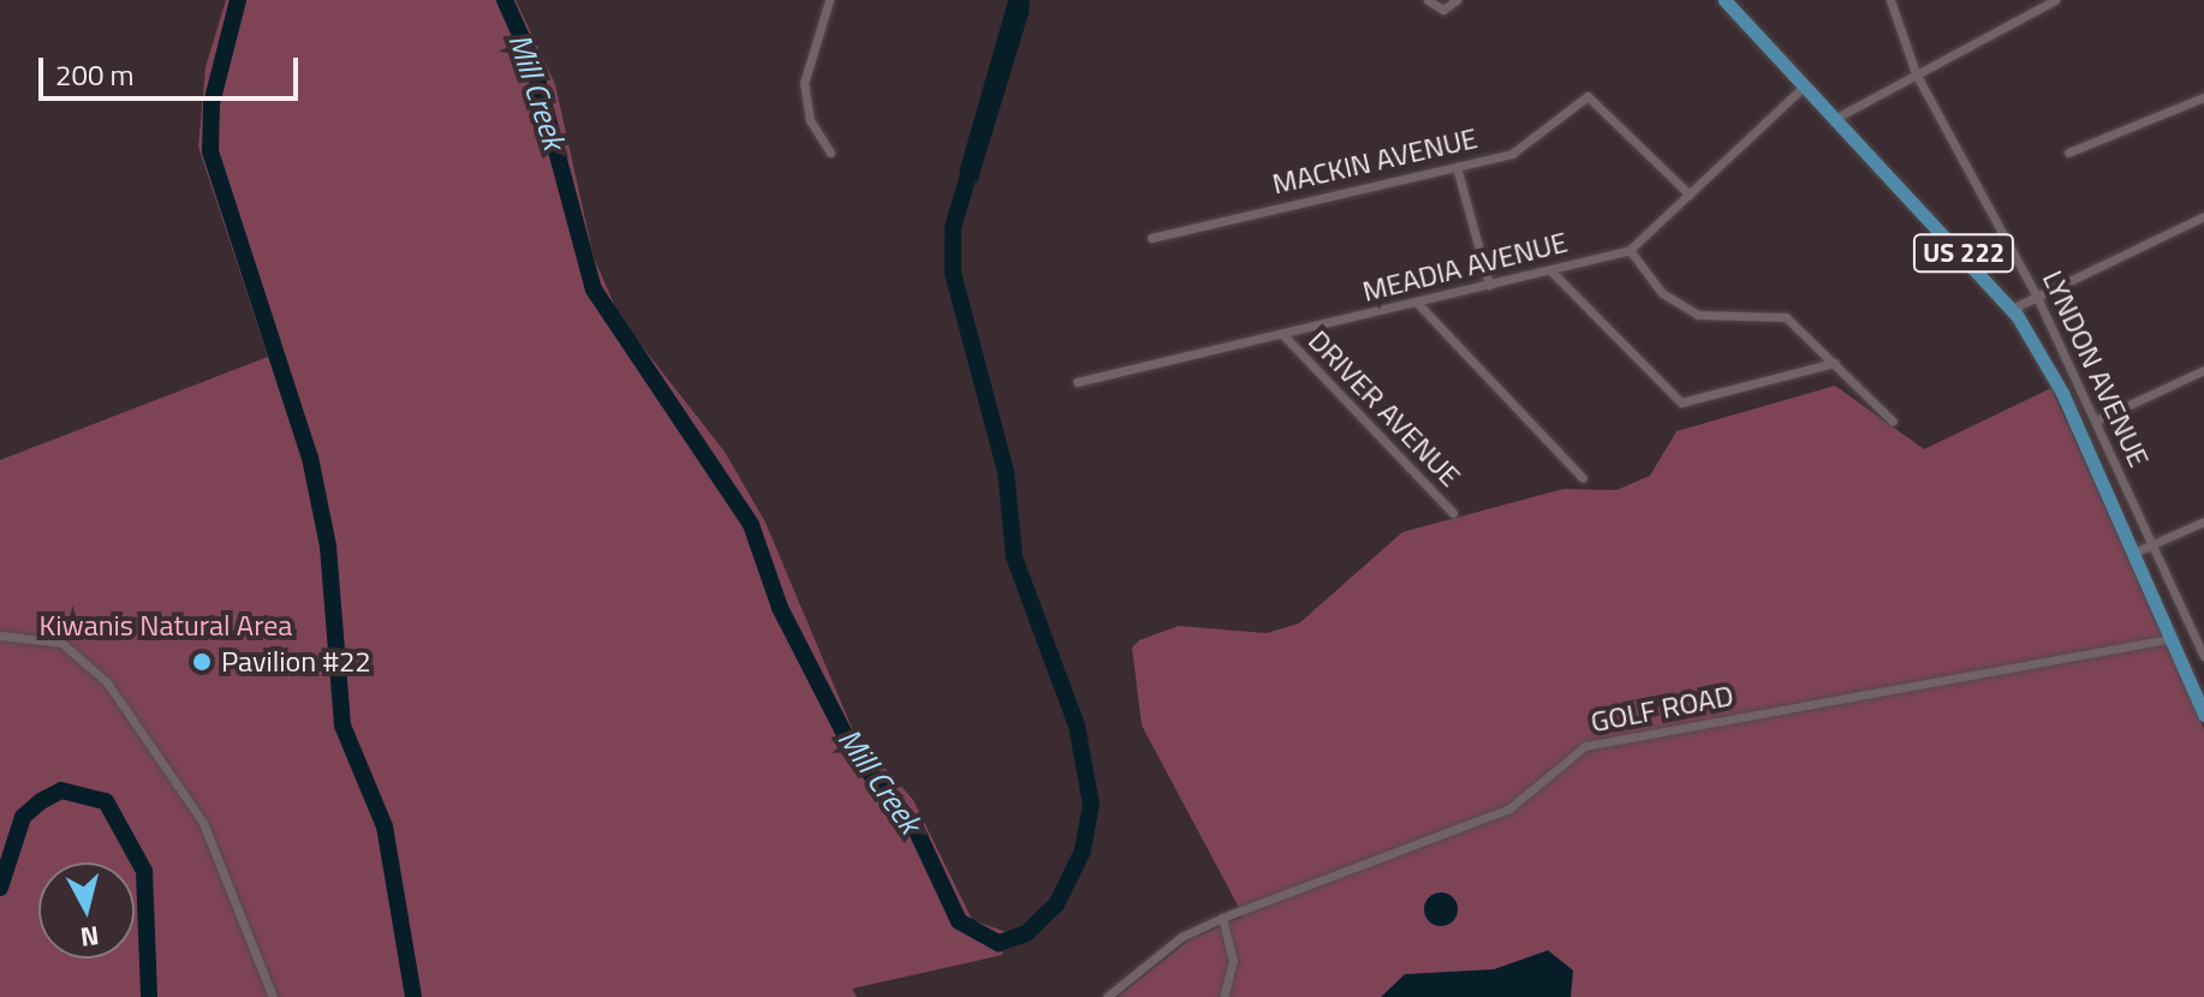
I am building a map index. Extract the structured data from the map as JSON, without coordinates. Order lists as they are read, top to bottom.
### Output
{
  "streets": {
    "highway": ["US 222"],
    "street": [
      "MACKIN AVENUE",
      "MEADIA AVENUE",
      "LYNDON AVENUE",
      "DRIVER AVENUE",
      "GOLF ROAD"
    ]
  },
  "crossings": [
    ["MACKIN AVENUE", "MEADIA AVENUE"],
    ["US 222", "MEADIA AVENUE"],
    ["US 222", "GOLF ROAD"],
    ["MEADIA AVENUE", "DRIVER AVENUE"]
  ],
  "water": ["Mill Creek"],
  "parks": ["Kiwanis Natural Area"],
  "places": ["Pavilion #22"],
  "scale_bar": "200 m",
  "north": "bottom"
}
